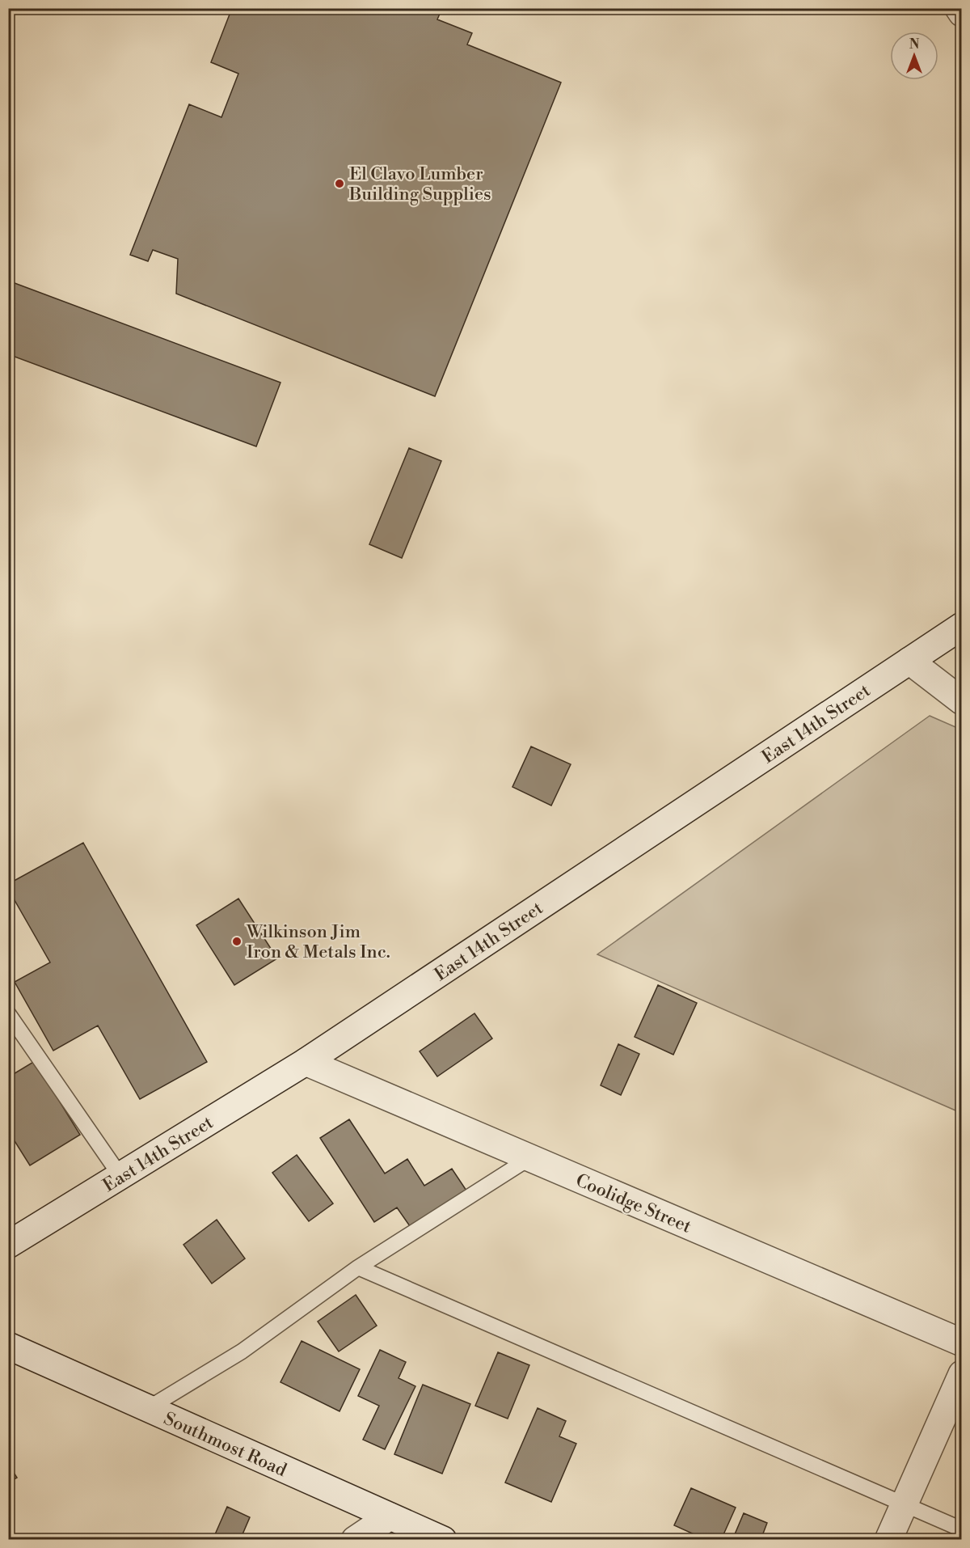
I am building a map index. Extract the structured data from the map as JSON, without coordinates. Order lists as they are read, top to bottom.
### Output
{
  "streets": {
    "street": ["East 14th Street", "Coolidge Street", "Southmost Road"]
  },
  "crossings": [
    ["East 14th Street", "Coolidge Street"]
  ],
  "places": ["El Clavo Lumber Building Supplies", "Wilkinson Jim Iron & Metals Inc."],
  "north": "top"
}
